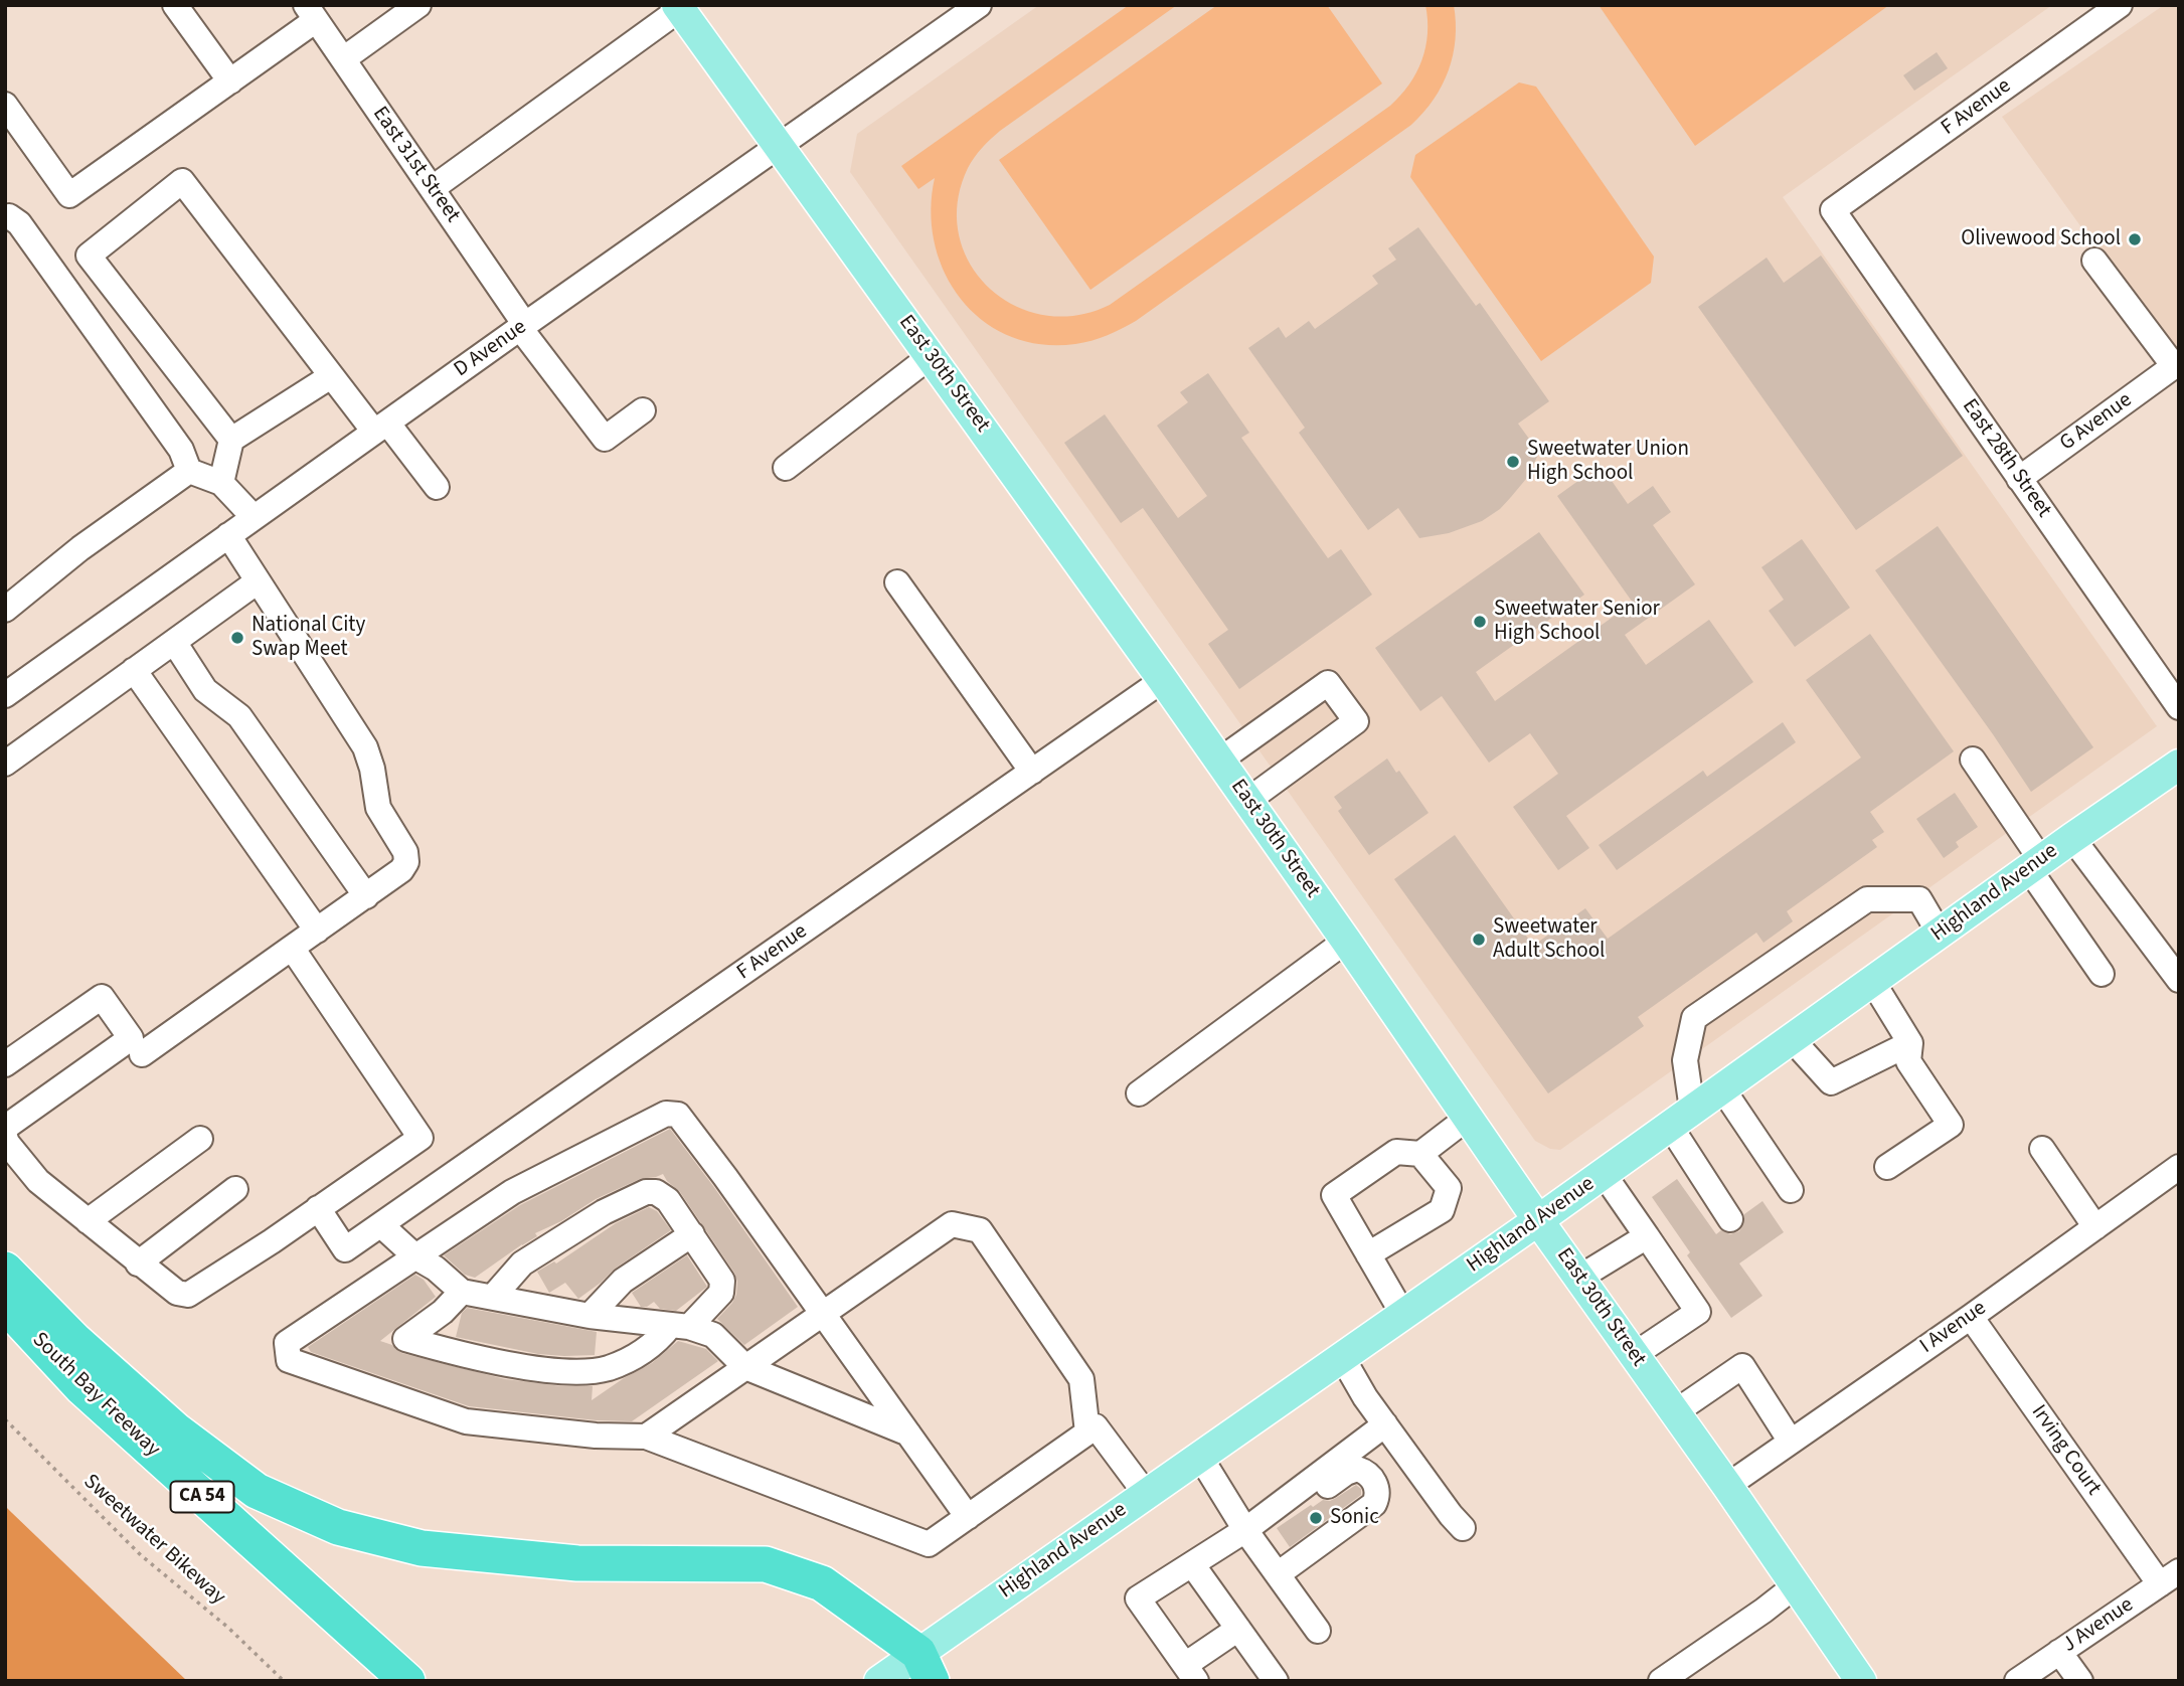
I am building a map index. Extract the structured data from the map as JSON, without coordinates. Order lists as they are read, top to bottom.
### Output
{
  "streets": {
    "highway": ["South Bay Freeway", "CA 54"],
    "main road": ["East 30th Street", "Highland Avenue"],
    "street": [
      "F Avenue",
      "East 31st Street",
      "D Avenue",
      "G Avenue",
      "East 28th Street",
      "I Avenue",
      "Irving Court",
      "J Avenue"
    ],
    "path": ["Sweetwater Bikeway"]
  },
  "crossings": [
    ["F Avenue", "East 30th Street"],
    ["F Avenue", "East 28th Street"],
    ["East 31st Street", "D Avenue"],
    ["D Avenue", "East 30th Street"],
    ["East 30th Street", "Highland Avenue"],
    ["East 30th Street", "I Avenue"],
    ["G Avenue", "East 28th Street"],
    ["I Avenue", "Irving Court"],
    ["Irving Court", "J Avenue"]
  ],
  "places": [
    "Olivewood School",
    "Sweetwater Union High School",
    "Sweetwater Senior High School",
    "National City Swap Meet",
    "Sweetwater Adult School",
    "Sonic"
  ]
}
